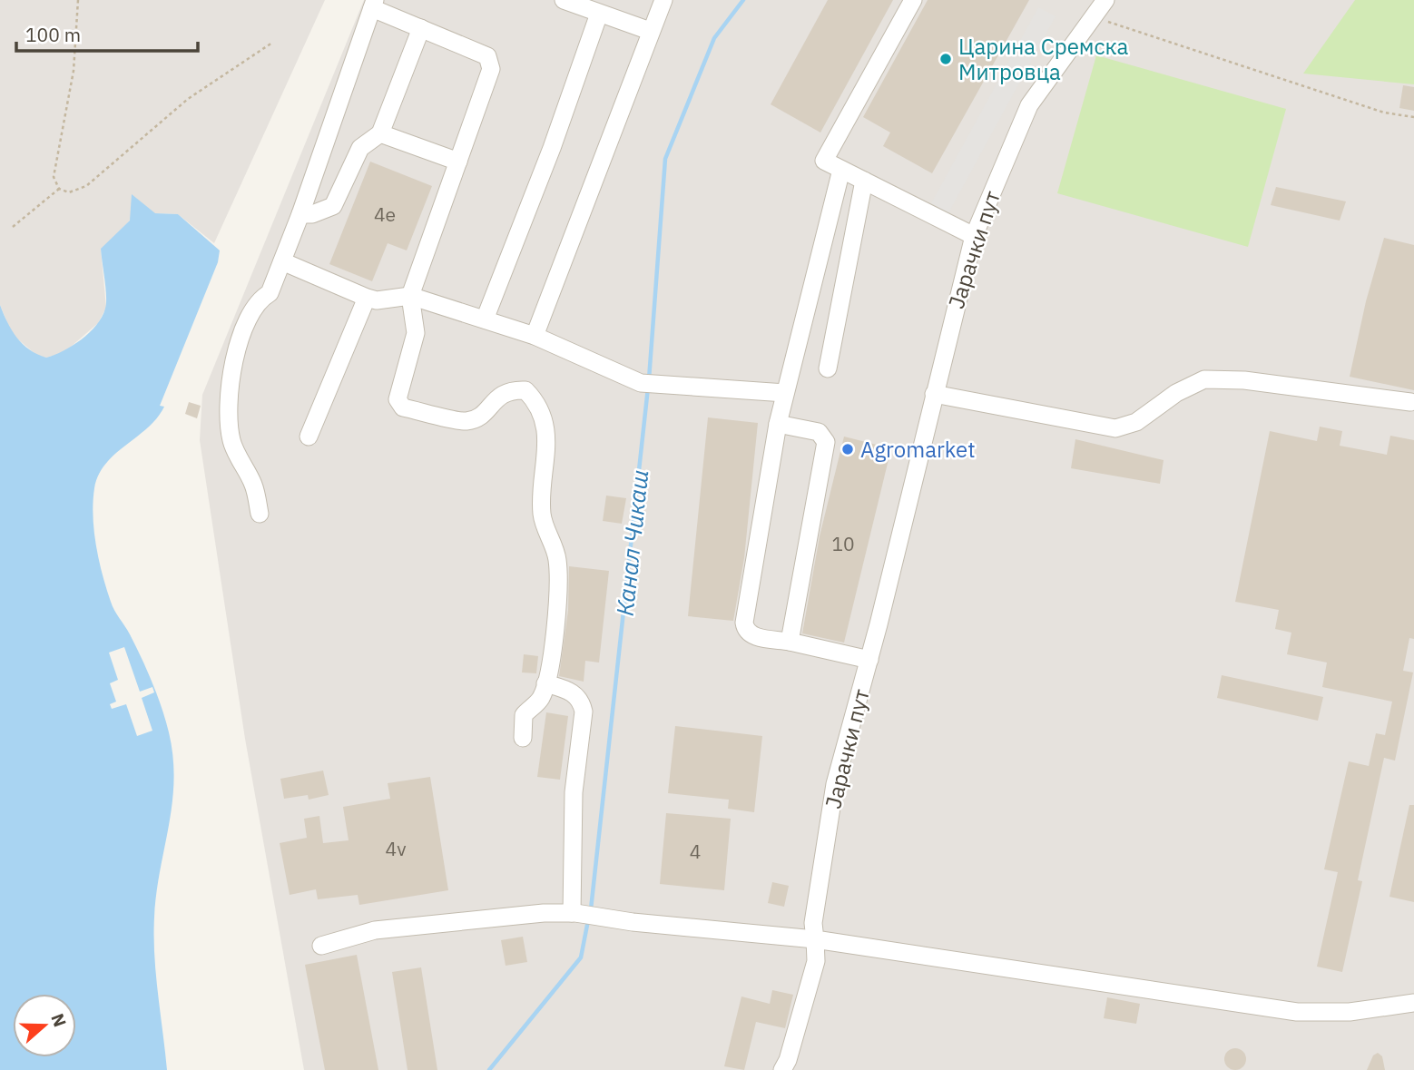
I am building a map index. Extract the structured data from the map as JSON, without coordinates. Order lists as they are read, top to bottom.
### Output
{
  "streets": {
    "street": ["Јарачки пут"]
  },
  "water": ["Канал Чикаш"],
  "places": ["Царина Сремска Митровца", "Agromarket"],
  "house_numbers": [
    "4e",
    "10",
    "4v",
    "4"
  ],
  "scale_bar": "100 m",
  "north": "right"
}
